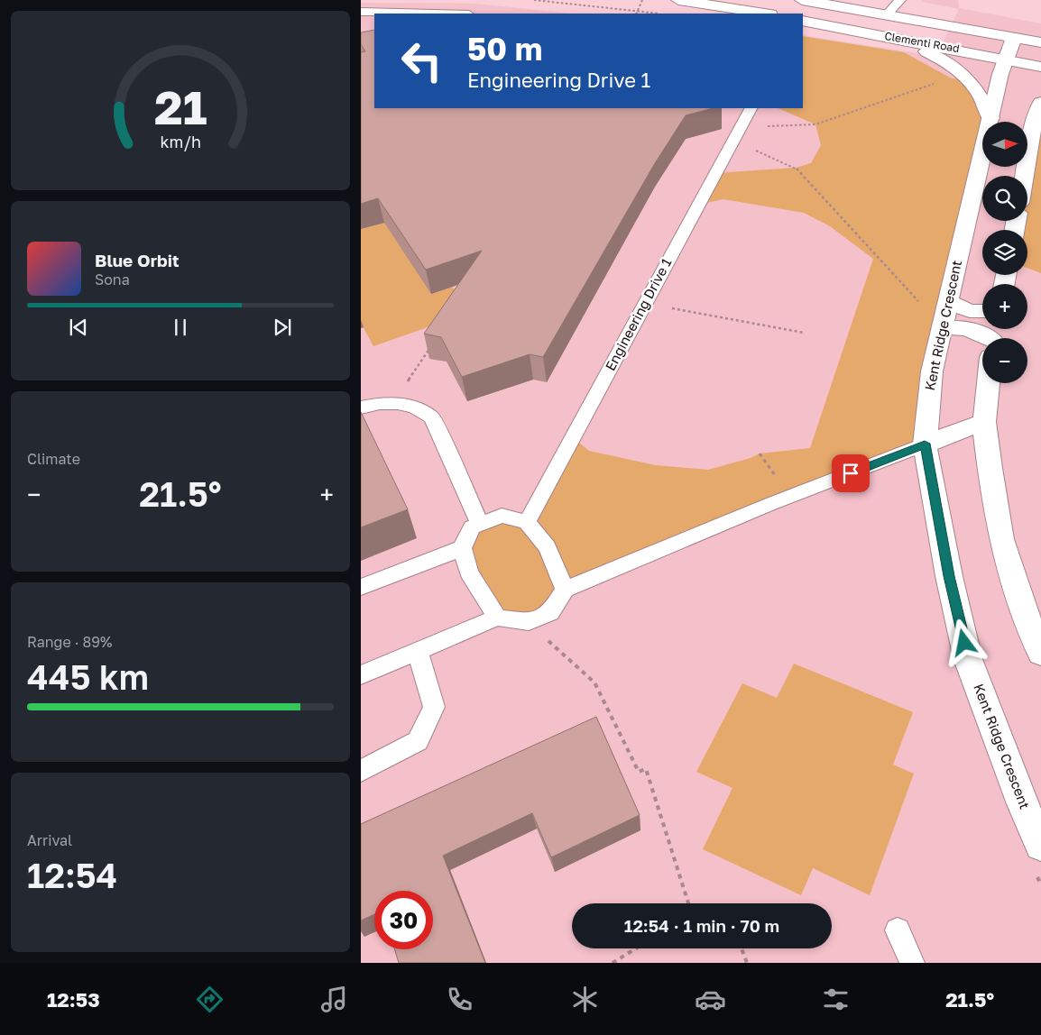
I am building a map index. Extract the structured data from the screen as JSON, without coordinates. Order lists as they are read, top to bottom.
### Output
{
  "streets": {
    "street": ["Clementi Road", "Kent Ridge Crescent"],
    "lane": ["Engineering Drive 1"]
  },
  "crossings": [
    ["Clementi Road", "Kent Ridge Crescent"]
  ],
  "north": "right",
  "page": {
    "turn": ["50 m", "Engineering Drive 1"],
    "map_buttons": ["+", "−"],
    "song": ["Blue Orbit", "Sona"],
    "tile": [
      "Climate",
      ["Range · 89%", "445 km"],
      ["Arrival", "12:54"]
    ],
    "heat": ["−", "21.5°", "+"],
    "limit": "30",
    "trip": "12:54 · 1 min · 70 m",
    "tabs": ["12:53", "21.5°"],
    "gauge": ["21", "km/h"]
  }
}
